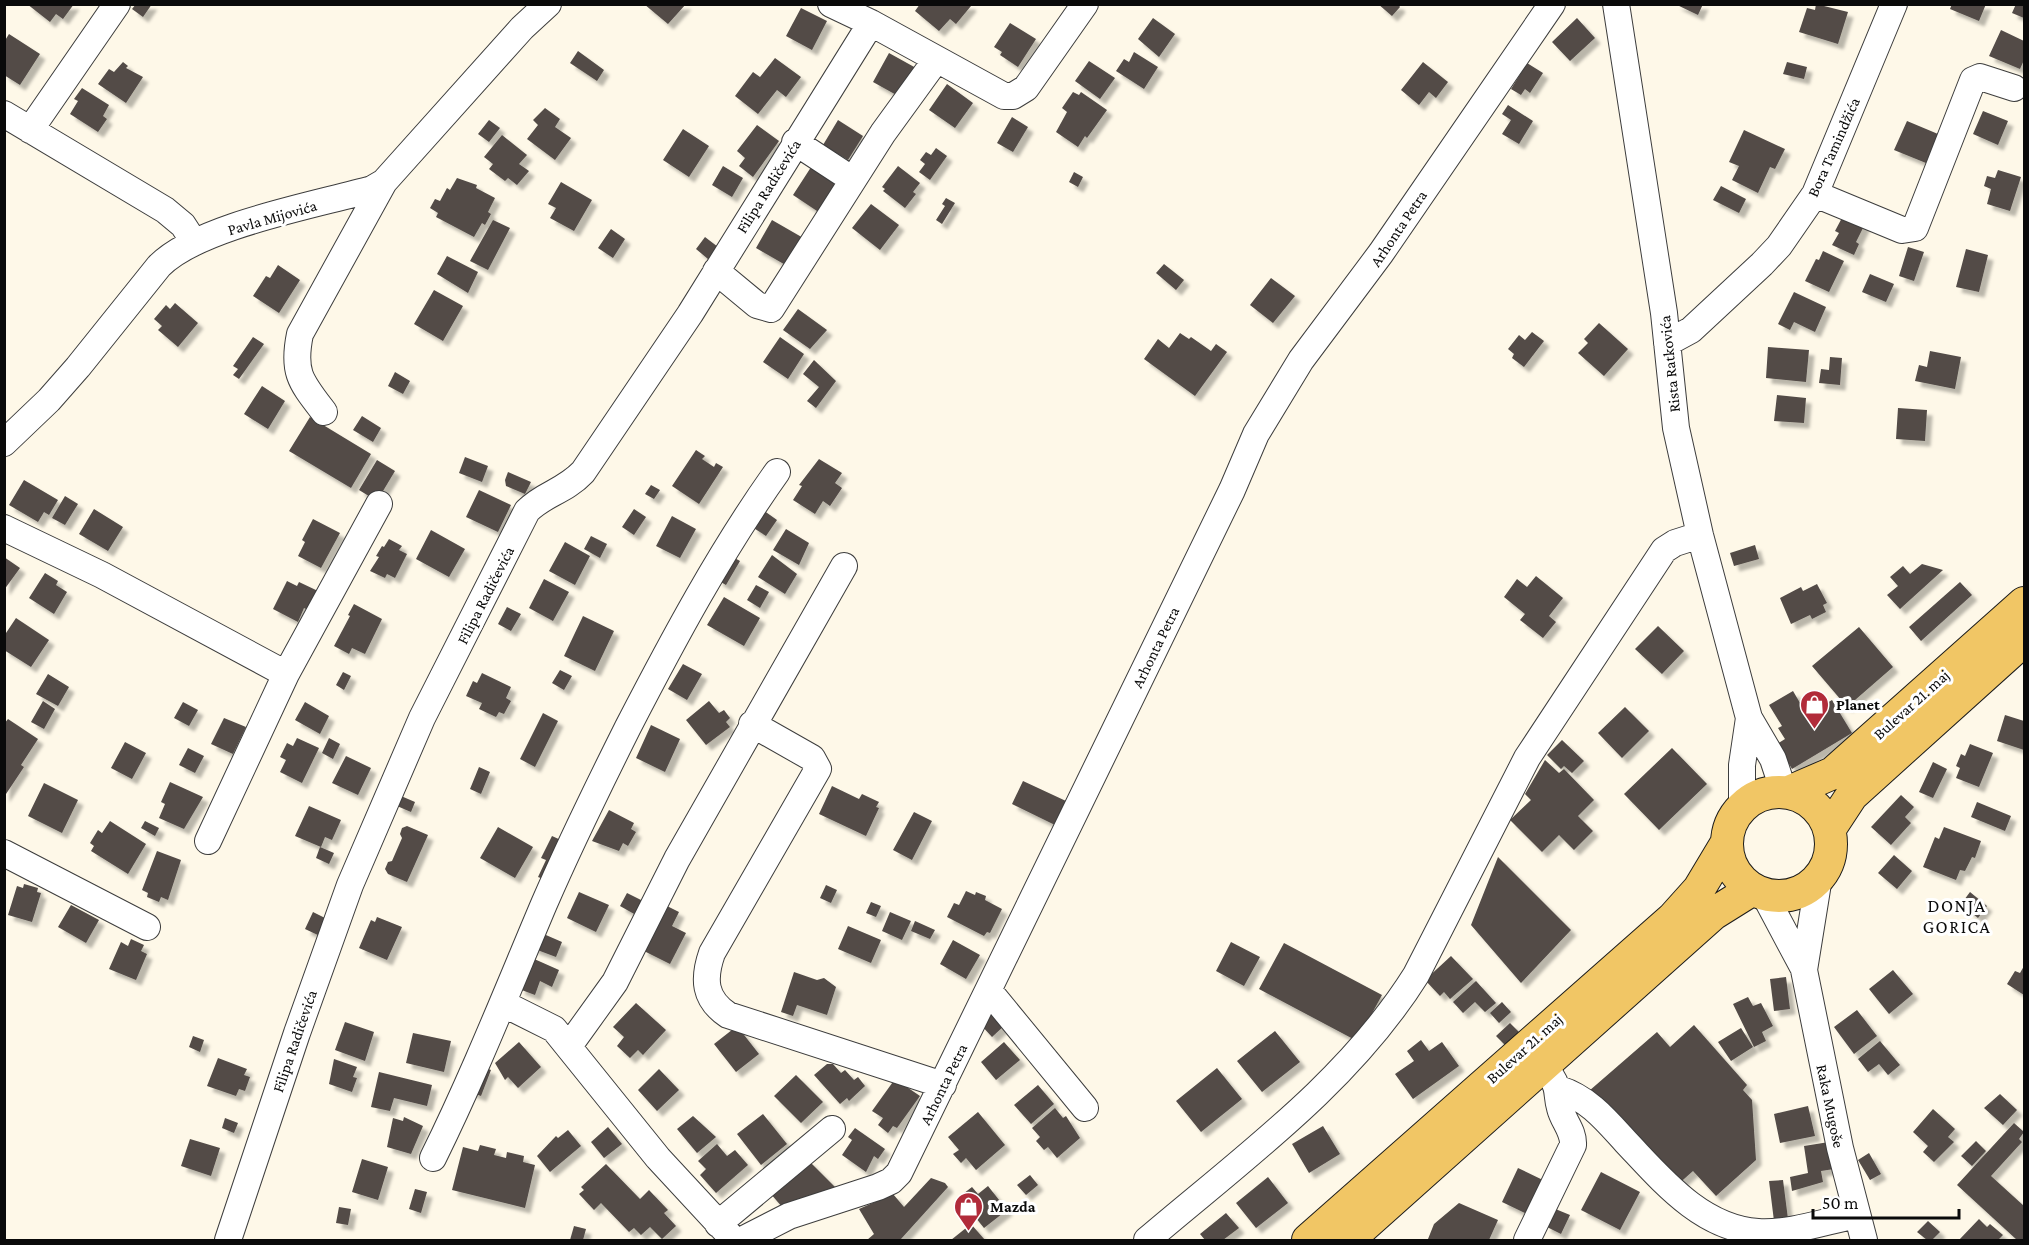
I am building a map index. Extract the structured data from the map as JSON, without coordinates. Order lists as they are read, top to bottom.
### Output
{
  "streets": {
    "main road": ["Bulevar 21. maj"],
    "street": [
      "Bora Tamindžića",
      "Filipa Radičevića",
      "Pavla Mijovića",
      "Arhonta Petra",
      "Rista Ratkovića",
      "Raka Mugoše"
    ]
  },
  "crossings": [
    ["Bora Tamindžića", "Rista Ratkovića"],
    ["Rista Ratkovića", "Bulevar 21. maj"],
    ["Rista Ratkovića", "Raka Mugoše"],
    ["Bulevar 21. maj", "Raka Mugoše"]
  ],
  "districts": ["DONJA GORICA"],
  "places": {
    "shop": ["Planet", "Mazda"]
  },
  "scale_bar": "50 m"
}
